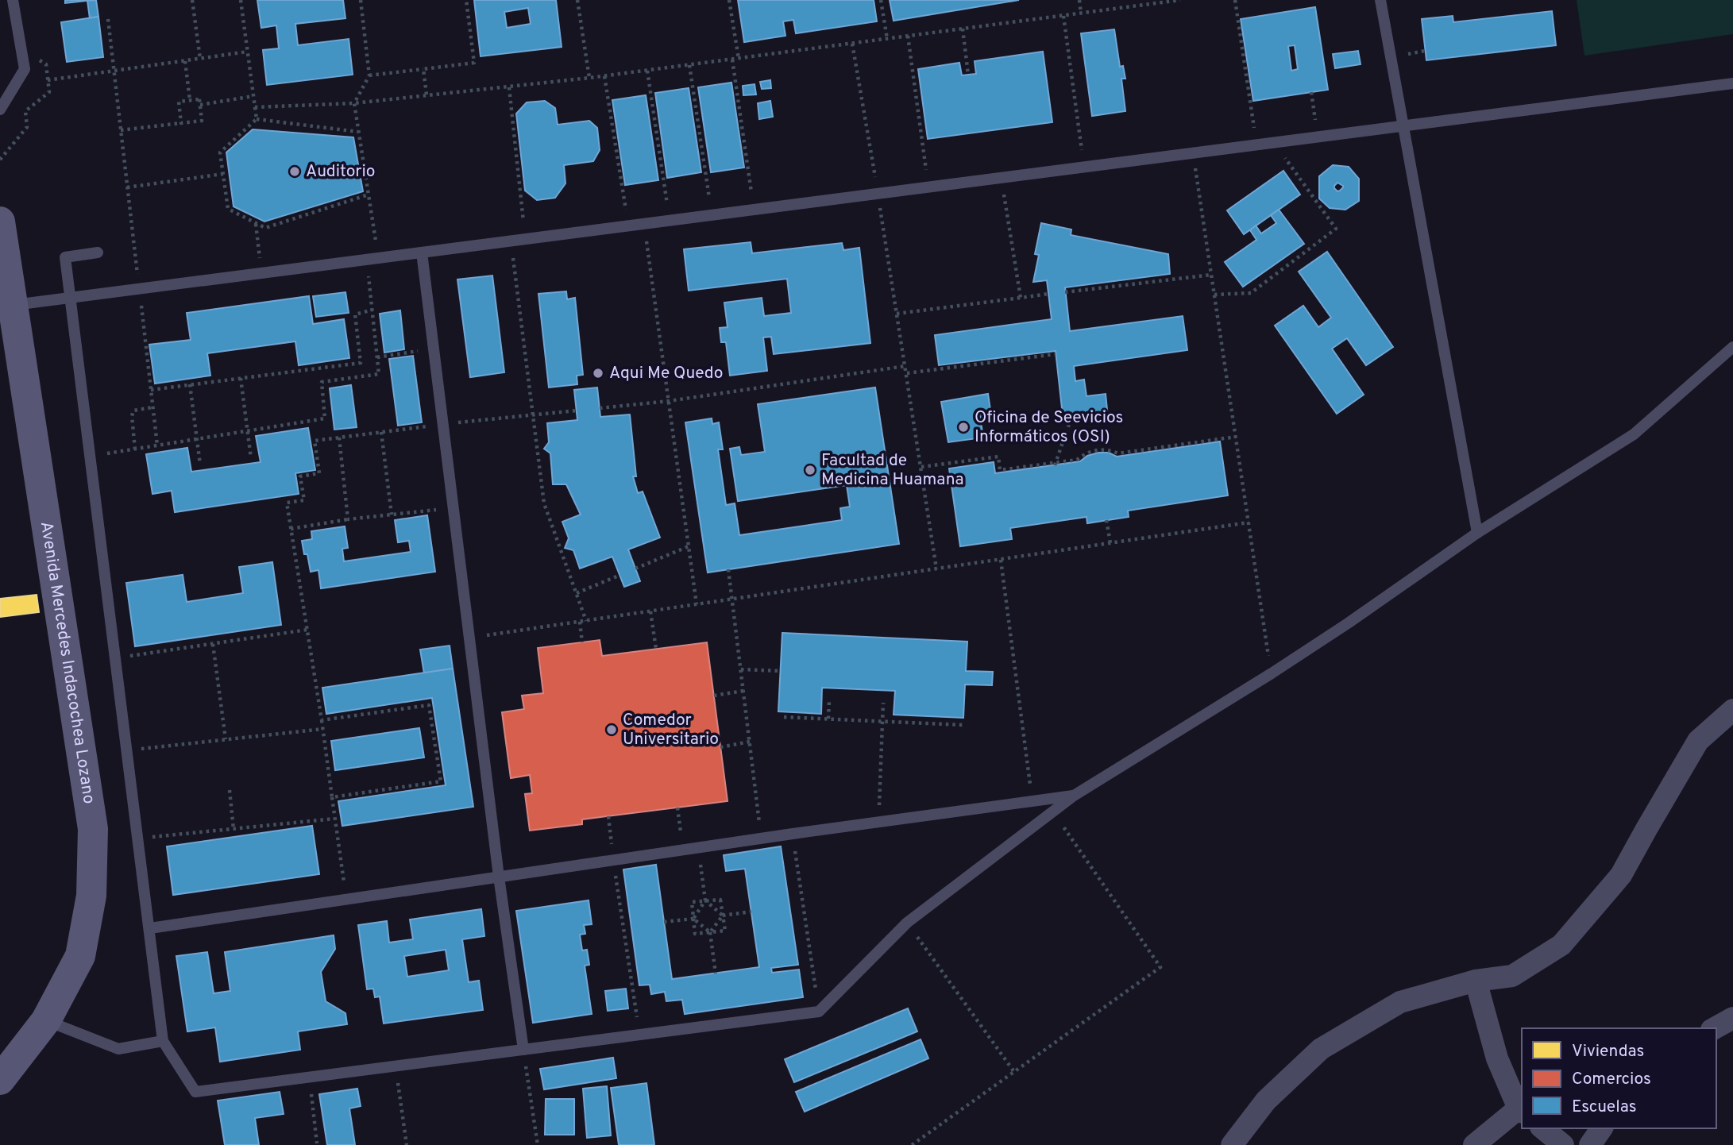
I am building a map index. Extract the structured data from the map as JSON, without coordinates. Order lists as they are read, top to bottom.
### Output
{
  "streets": {
    "street": ["Avenida Mercedes Indacochea Lozano"]
  },
  "places": [
    "Auditorio",
    "Aqui Me Quedo",
    "Oficina de Seevicios Informáticos (OSI)",
    "Facultad de Medicina Huamana",
    "Comedor Universitario"
  ],
  "legend": ["Viviendas", "Comercios", "Escuelas"]
}
